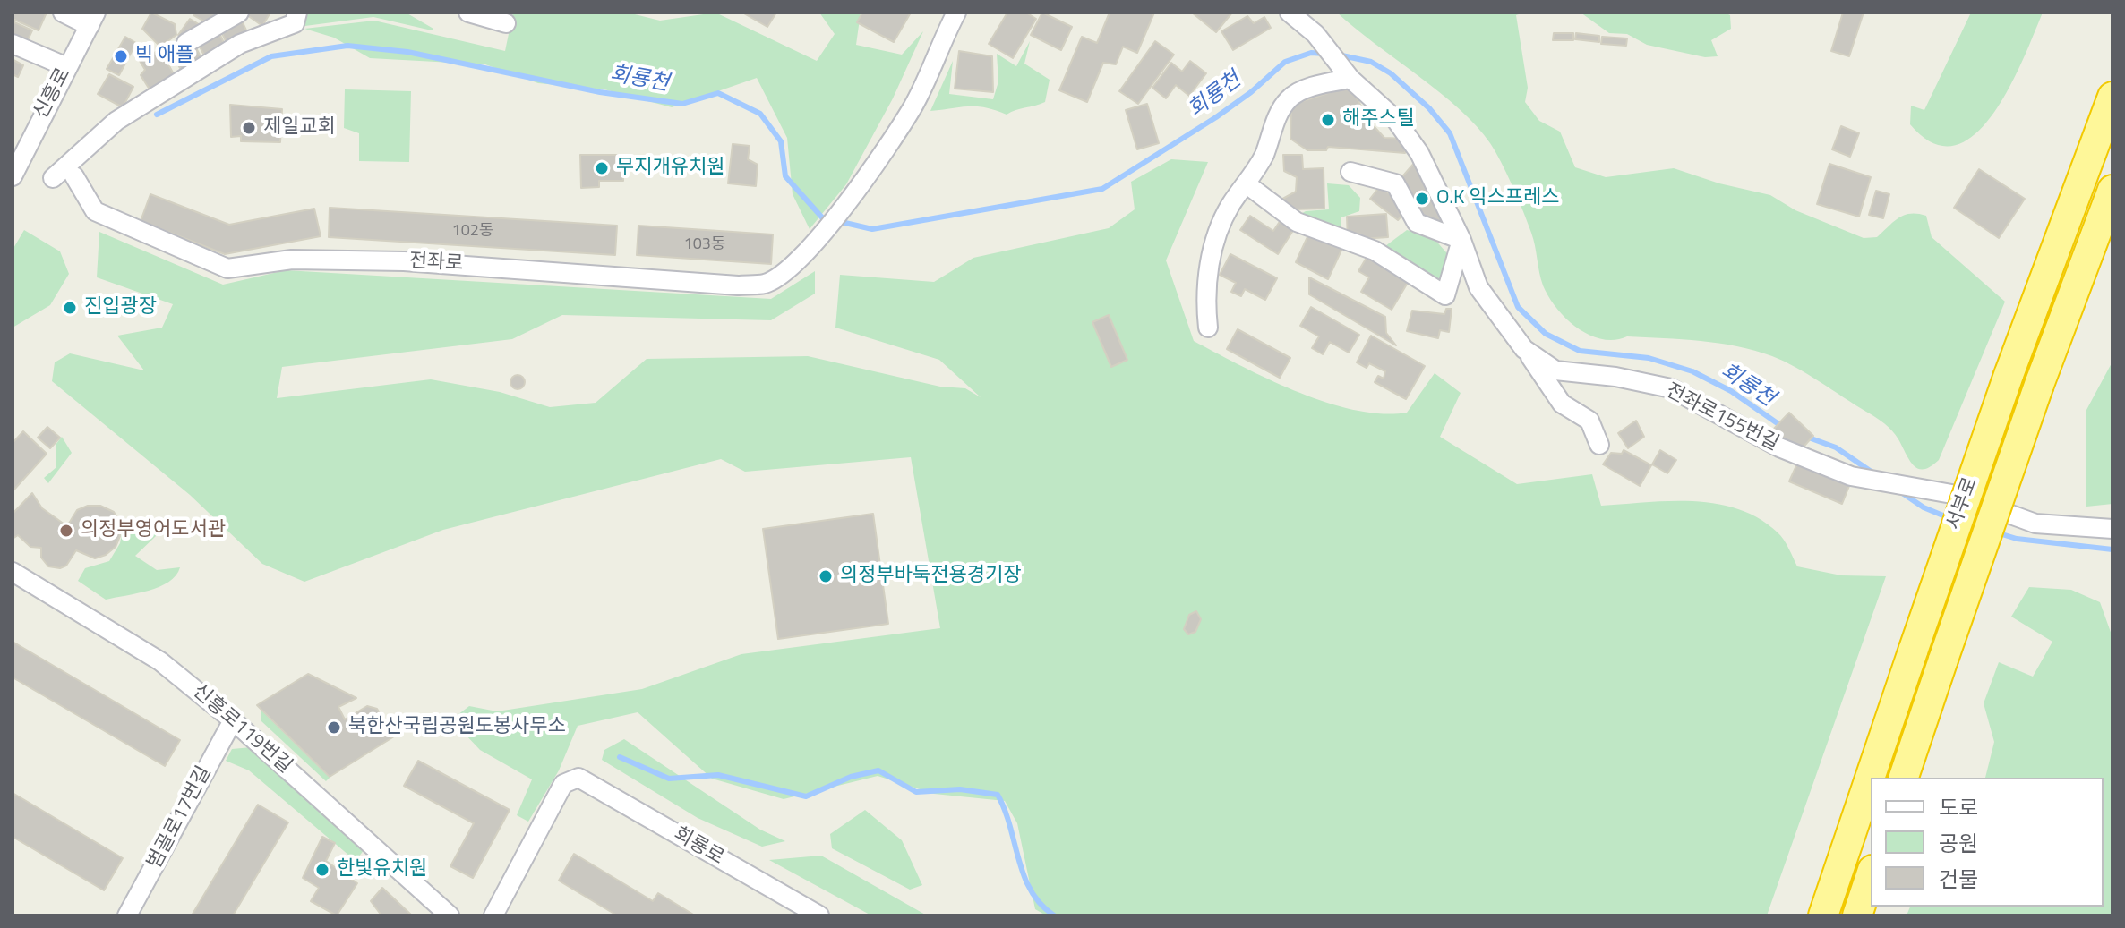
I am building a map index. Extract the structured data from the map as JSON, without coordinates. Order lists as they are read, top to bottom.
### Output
{
  "streets": {
    "highway": ["서부로"],
    "street": [
      "신흥로",
      "전좌로",
      "전좌로155번길",
      "신흥로119번길",
      "범골로17번길",
      "회룡로"
    ]
  },
  "crossings": [
    ["신흥로119번길", "범골로17번길"]
  ],
  "water": ["회룡천"],
  "places": [
    "빅 애플",
    "해주스틸",
    "제일교회",
    "무지개유치원",
    "O.K 익스프레스",
    "진입광장",
    "의정부영어도서관",
    "의정부바둑전용경기장",
    "북한산국립공원도봉사무소",
    "한빛유치원"
  ],
  "house_numbers": ["102동", "103동"],
  "legend": ["도로", "공원", "건물"]
}
